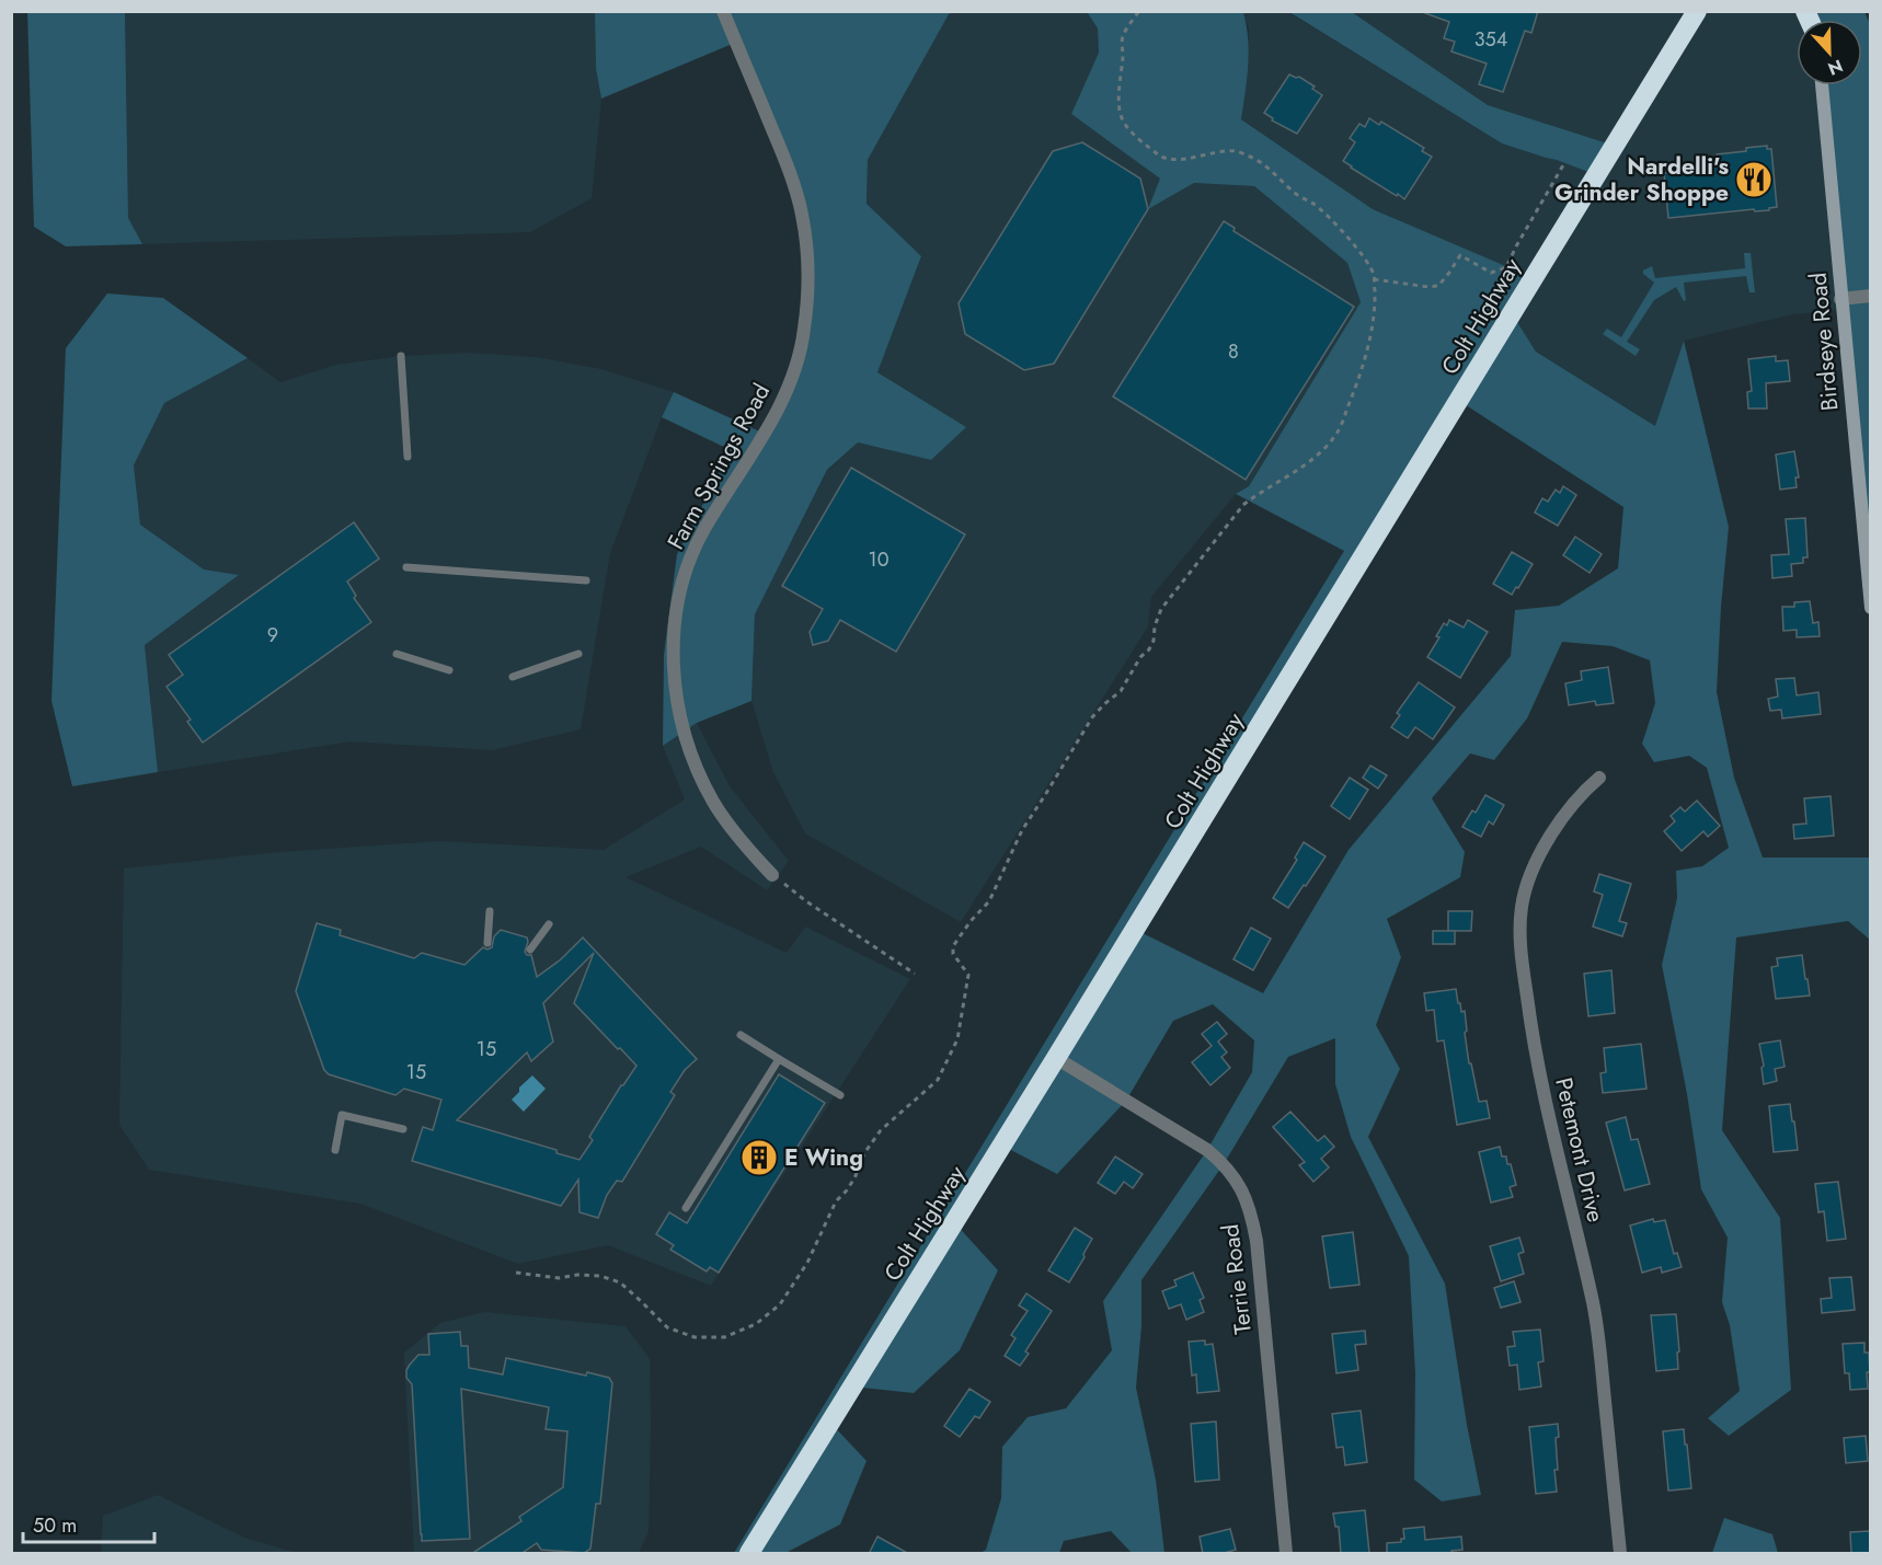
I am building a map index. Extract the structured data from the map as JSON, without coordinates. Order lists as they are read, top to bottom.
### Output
{
  "streets": {
    "highway": ["Colt Highway"],
    "main road": ["Birdseye Road"],
    "street": ["Farm Springs Road", "Petemont Drive", "Terrie Road"]
  },
  "crossings": [
    ["Colt Highway", "Terrie Road"]
  ],
  "places": {
    "restaurant": ["Nardelli's Grinder Shoppe"],
    "building": ["E Wing"]
  },
  "house_numbers": [
    "354",
    "8",
    "10",
    "9",
    "15",
    "15"
  ],
  "scale_bar": "50 m",
  "north": "bottom"
}
